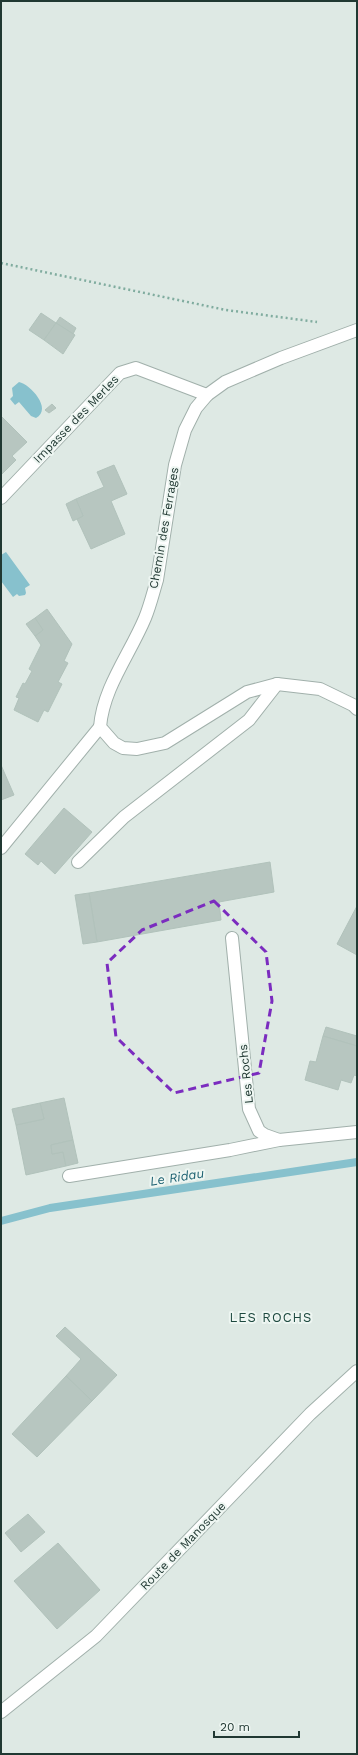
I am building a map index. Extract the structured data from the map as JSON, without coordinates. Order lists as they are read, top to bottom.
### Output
{
  "streets": {
    "street": [
      "Impasse des Merles",
      "Chemin des Ferrages",
      "Les Rochs",
      "Route de Manosque"
    ]
  },
  "crossings": [
    ["Impasse des Merles", "Chemin des Ferrages"]
  ],
  "districts": ["LES ROCHS"],
  "water": ["Le Ridau"],
  "scale_bar": "20 m"
}
